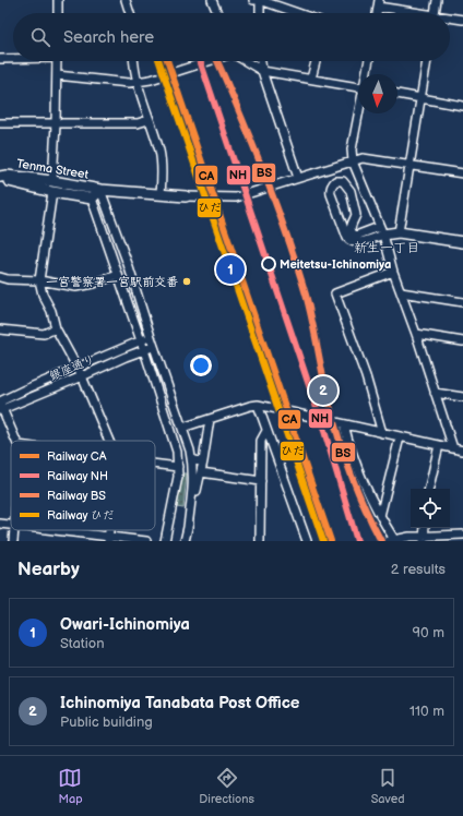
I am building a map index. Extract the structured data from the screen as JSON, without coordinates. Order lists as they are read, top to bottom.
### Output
{
  "streets": {
    "main road": ["Tenma Street"],
    "street": ["銀座通り"]
  },
  "districts": ["新生一丁目"],
  "places": ["Meitetsu-Ichinomiya", "一宮警察署一宮駅前交番"],
  "lines": [
    "rail line CA",
    "rail line NH",
    "rail line BS",
    "rail line ひだ"
  ],
  "legend": [
    "Railway CA",
    "Railway NH",
    "Railway BS",
    "Railway ひだ"
  ],
  "north": "bottom",
  "page": {
    "search": "Search here",
    "pins": ["1", "2"],
    "heading": ["Nearby", "2 results"],
    "list": [
      {
        "mark": "1",
        "name": "Owari-Ichinomiya",
        "note": "Station",
        "value": "90 m"
      },
      {
        "mark": "2",
        "name": "Ichinomiya Tanabata Post Office",
        "note": "Public building",
        "value": "110 m"
      }
    ],
    "nav": ["Map", "Directions", "Saved"]
  }
}
